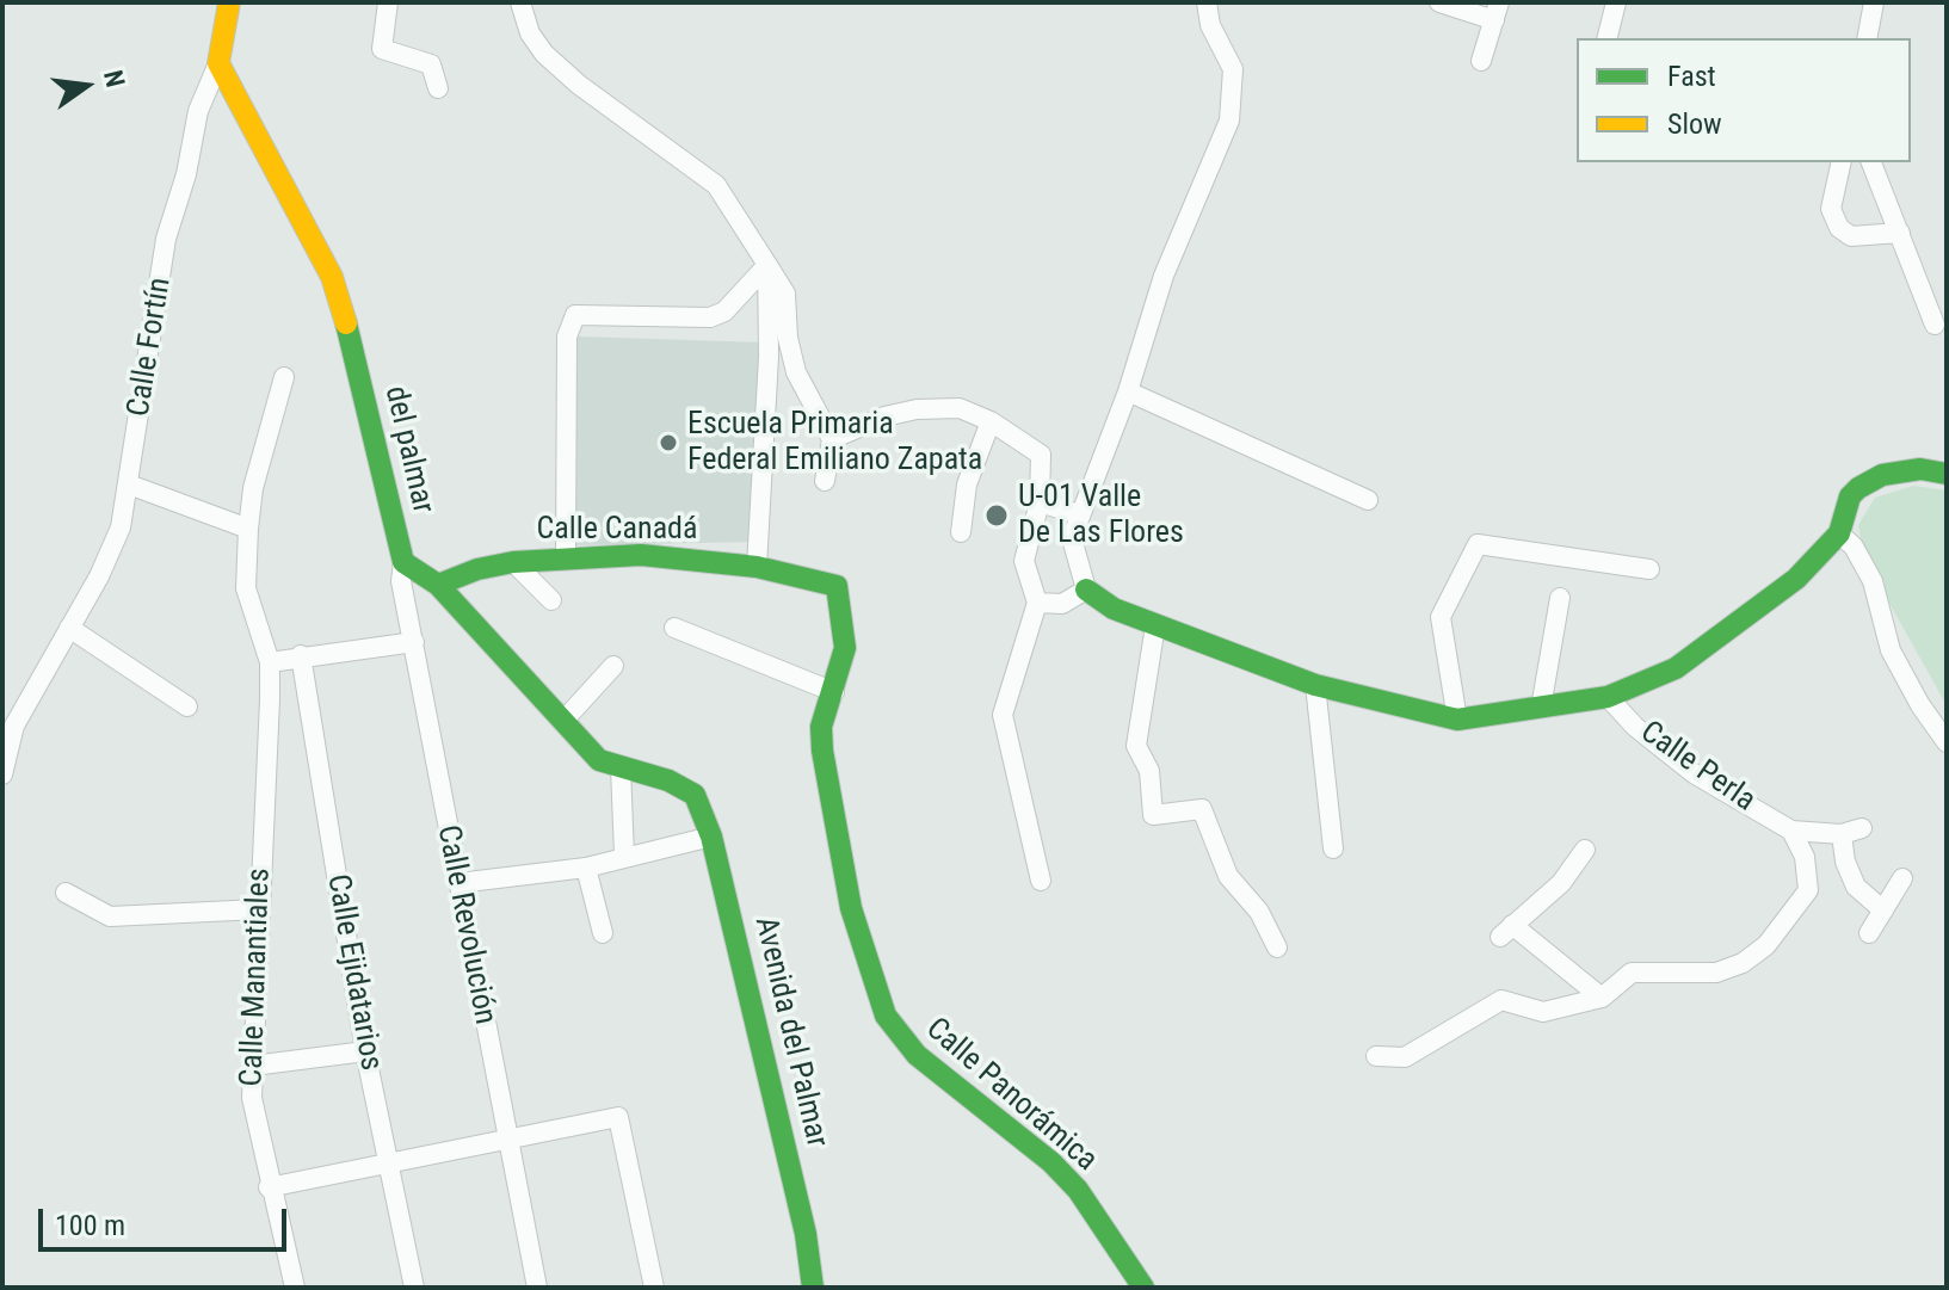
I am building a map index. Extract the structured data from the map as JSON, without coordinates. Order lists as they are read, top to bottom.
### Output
{
  "streets": {
    "street": [
      "Calle Fortín",
      "del palmar",
      "Calle Canadá",
      "Calle Perla",
      "Calle Revolución",
      "Calle Ejidatarios",
      "Calle Manantiales",
      "Avenida del Palmar",
      "Calle Panorámica"
    ]
  },
  "crossings": [
    ["Calle Fortín", "del palmar"],
    ["del palmar", "Calle Canadá"],
    ["del palmar", "Calle Revolución"],
    ["del palmar", "Avenida del Palmar"],
    ["Calle Canadá", "Calle Panorámica"]
  ],
  "places": ["Escuela Primaria Federal Emiliano Zapata", "U-01 Valle De Las Flores"],
  "legend": ["Fast", "Slow"],
  "scale_bar": "100 m",
  "north": "right"
}
